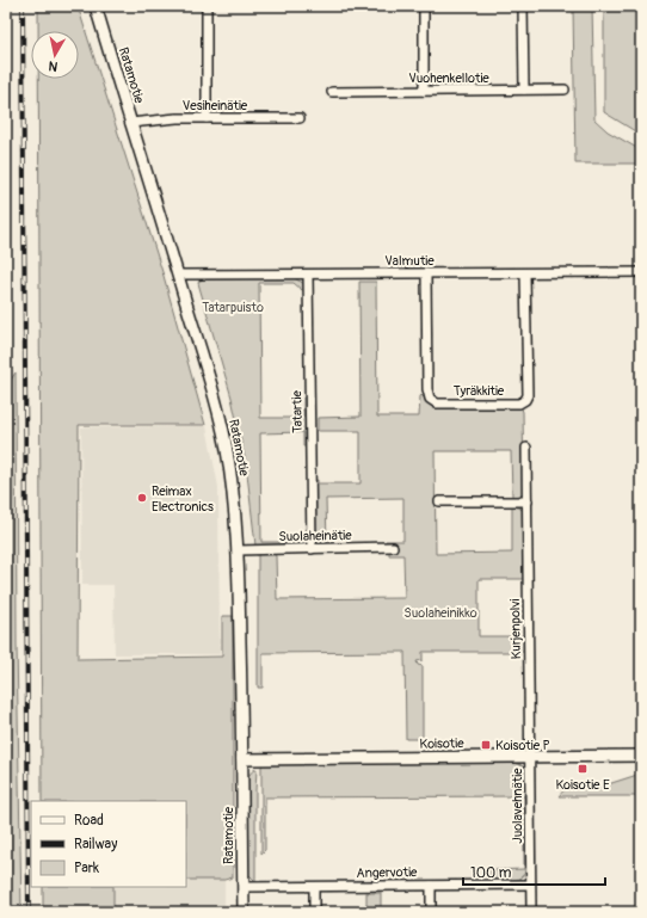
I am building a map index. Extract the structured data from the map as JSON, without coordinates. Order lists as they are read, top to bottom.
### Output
{
  "streets": {
    "street": [
      "Ratamotie",
      "Vuohenkellotie",
      "Vesiheinätie",
      "Valmutie",
      "Tyräkkitie",
      "Tatartie",
      "Suolaheinätie",
      "Kurjenpolvi",
      "Koisotie",
      "Juolavehnätie",
      "Angervotie"
    ]
  },
  "crossings": [
    ["Ratamotie", "Vesiheinätie"],
    ["Ratamotie", "Valmutie"],
    ["Ratamotie", "Suolaheinätie"],
    ["Ratamotie", "Koisotie"],
    ["Ratamotie", "Angervotie"],
    ["Valmutie", "Tyräkkitie"],
    ["Valmutie", "Tatartie"],
    ["Tatartie", "Suolaheinätie"],
    ["Kurjenpolvi", "Koisotie"],
    ["Kurjenpolvi", "Juolavehnätie"],
    ["Koisotie", "Juolavehnätie"],
    ["Juolavehnätie", "Angervotie"]
  ],
  "parks": ["Tatarpuisto", "Suolaheinikko"],
  "places": {
    "other": ["Reimax Electronics"],
    "transit": ["Koisotie P", "Koisotie E"]
  },
  "legend": ["Road", "Railway", "Park"],
  "scale_bar": "100 m",
  "north": "bottom"
}
